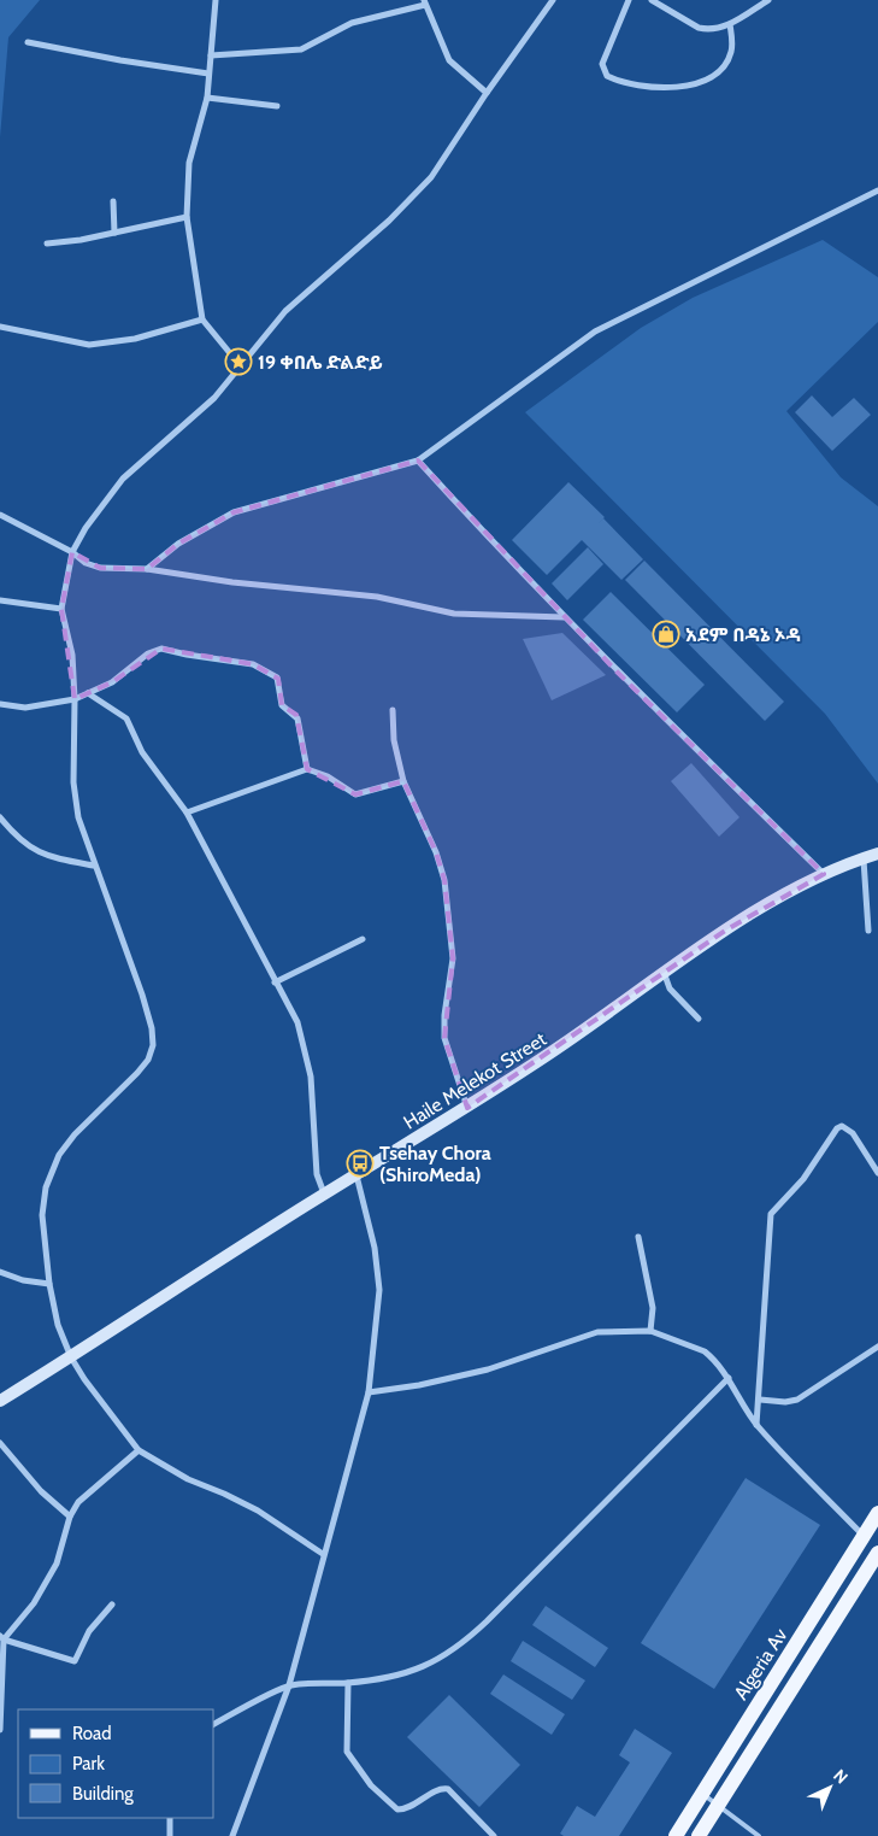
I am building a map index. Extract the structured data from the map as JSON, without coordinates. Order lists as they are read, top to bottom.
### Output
{
  "streets": {
    "main road": ["Haile Melekot Street", "Algeria Av"]
  },
  "places": {
    "place": ["19 ቀበሌ ድልድይ"],
    "shop": ["አደም በዳኔ ኦዳ"],
    "bus stop": ["Tsehay Chora (ShiroMeda)"]
  },
  "legend": ["Road", "Park", "Building"],
  "north": "top right"
}
